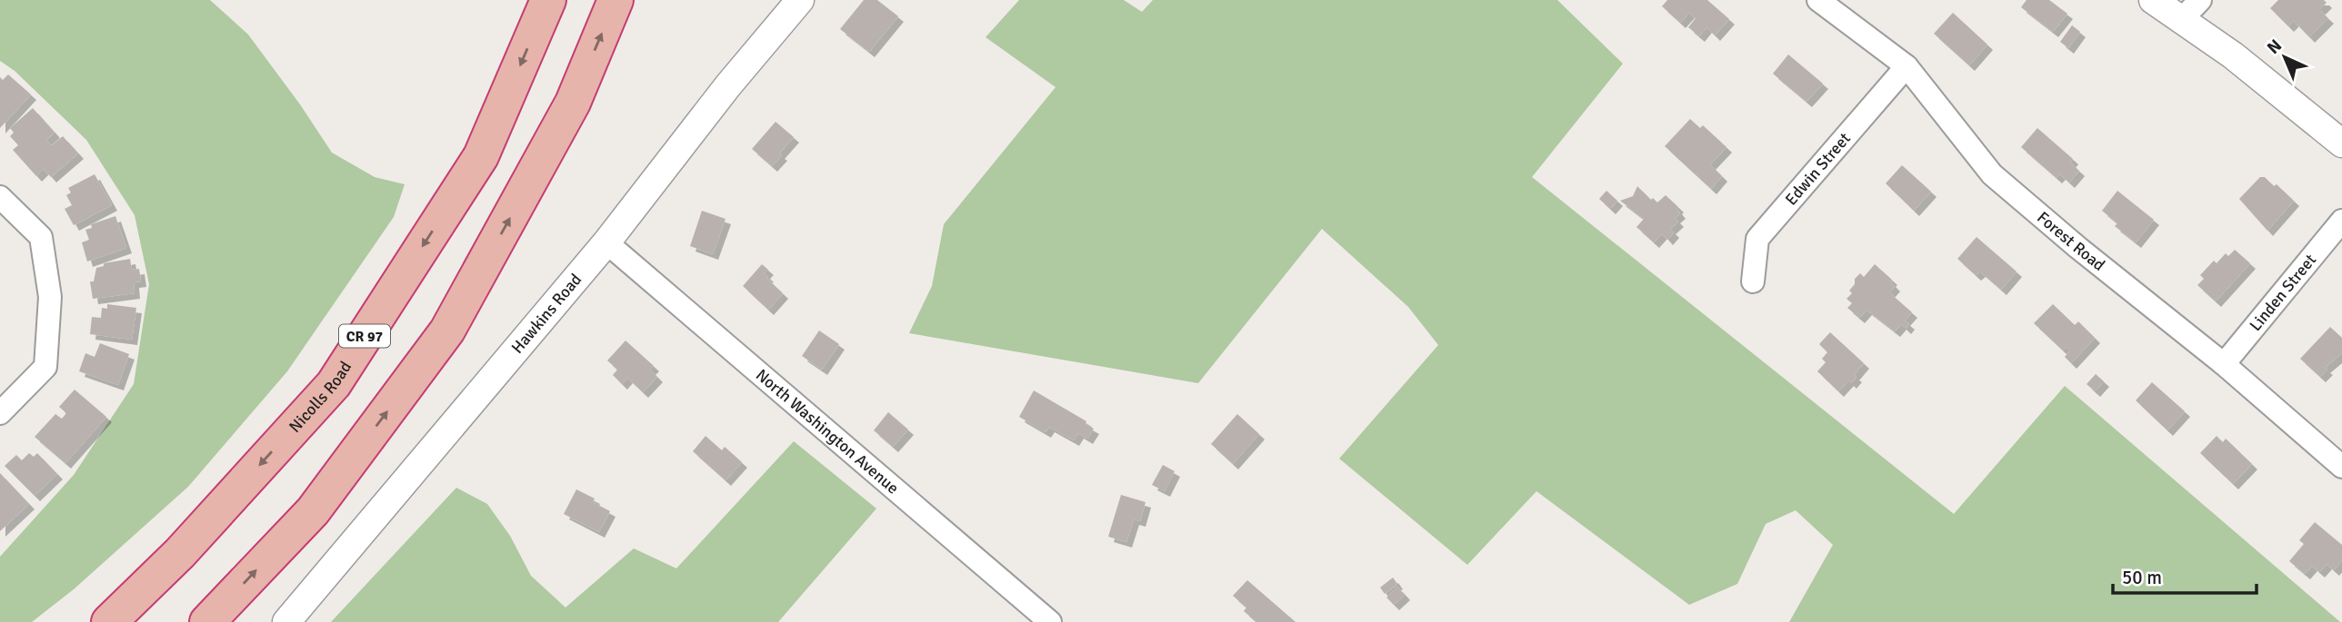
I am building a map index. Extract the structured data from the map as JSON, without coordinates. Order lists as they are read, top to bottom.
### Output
{
  "streets": {
    "highway": ["CR 97", "Nicolls Road"],
    "street": [
      "Edwin Street",
      "Forest Road",
      "Linden Street",
      "Hawkins Road",
      "North Washington Avenue"
    ]
  },
  "crossings": [
    ["Edwin Street", "Forest Road"],
    ["Forest Road", "Linden Street"],
    ["Hawkins Road", "North Washington Avenue"]
  ],
  "scale_bar": "50 m",
  "north": "top left"
}
